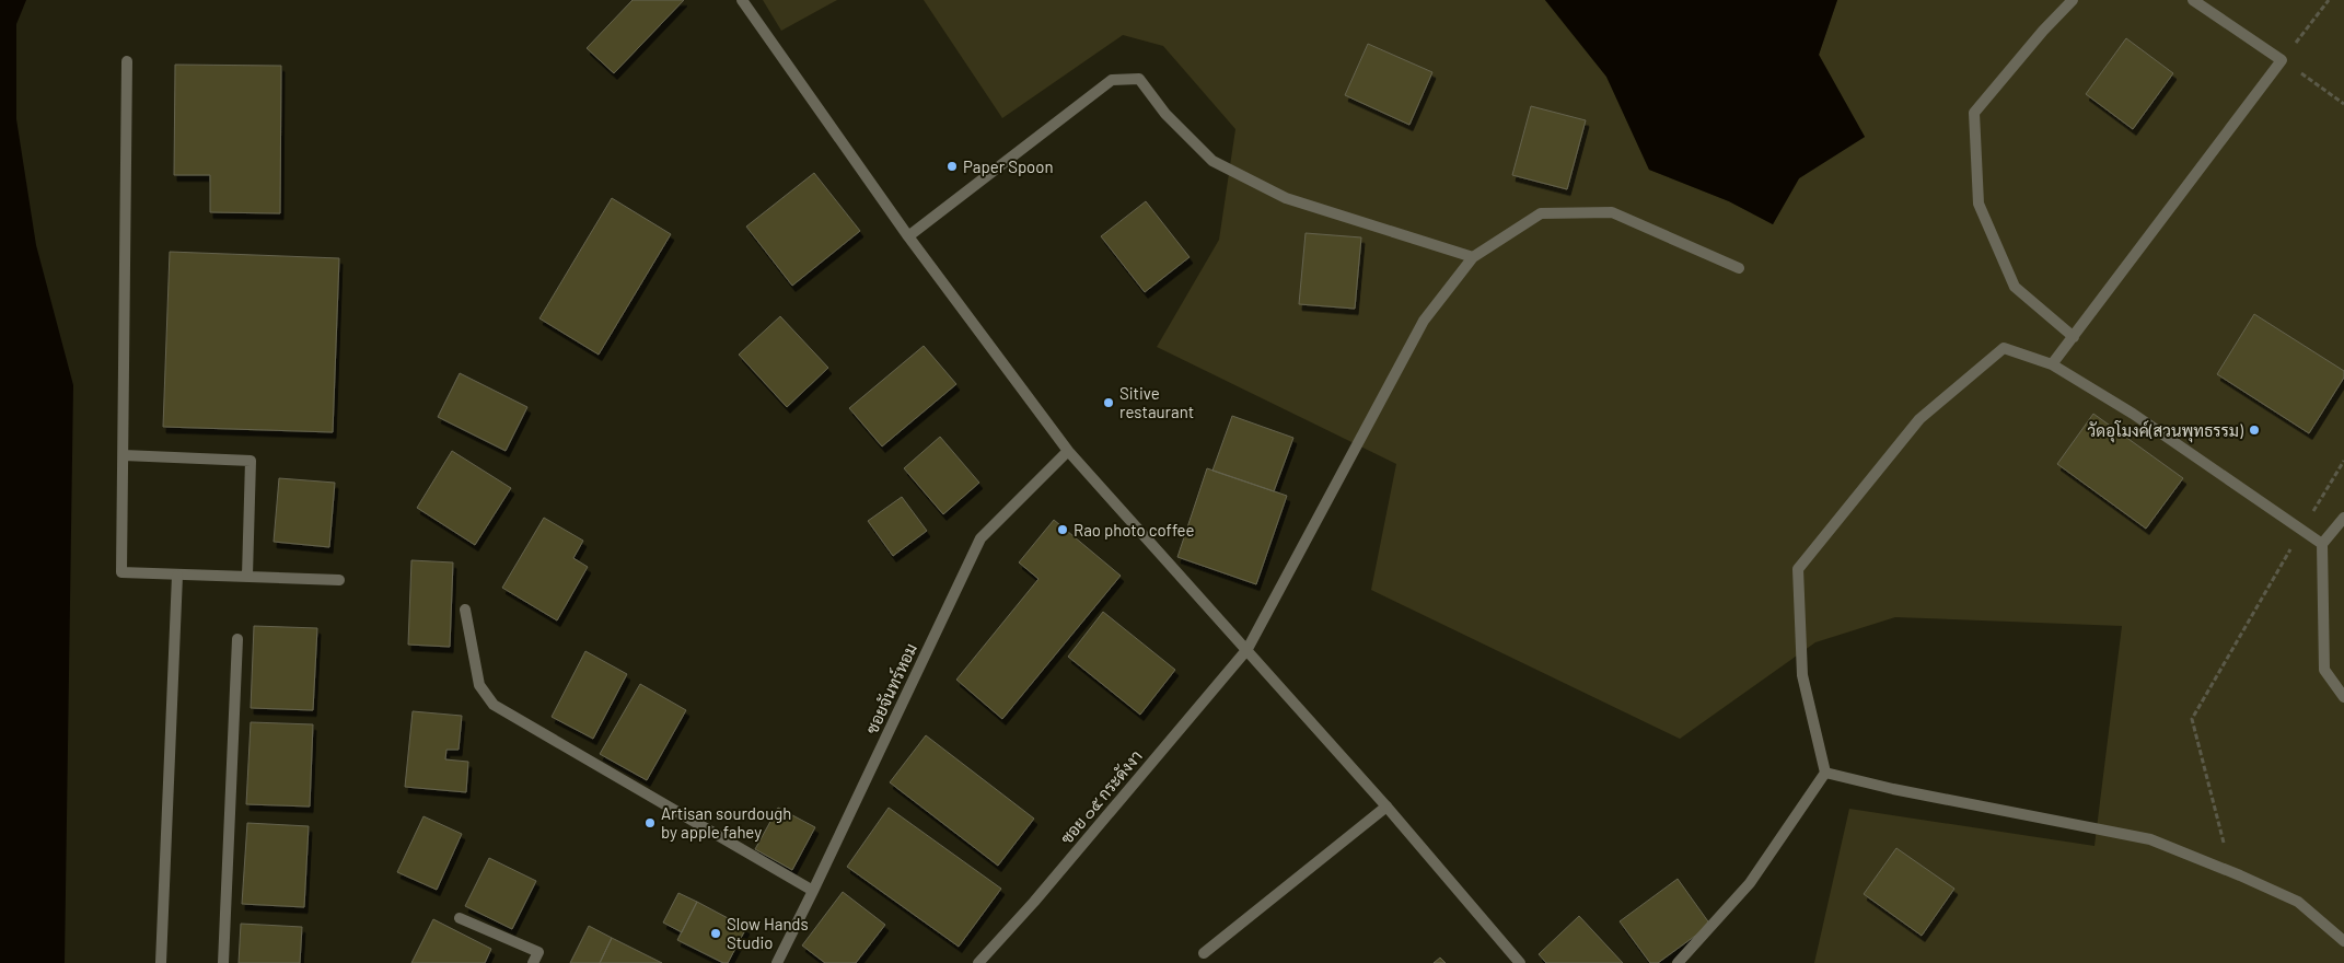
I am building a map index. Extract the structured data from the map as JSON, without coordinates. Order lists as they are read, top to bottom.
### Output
{
  "streets": {
    "street": ["ซอยจันทร์หอม", "ซอย ๐๕ กระดังงา"]
  },
  "places": [
    "Paper Spoon",
    "Sitive restaurant",
    "วัดอุโมงค์(สวนพุทธรรม)",
    "Rao photo coffee",
    "Artisan sourdough by apple fahey",
    "Slow Hands Studio"
  ]
}
